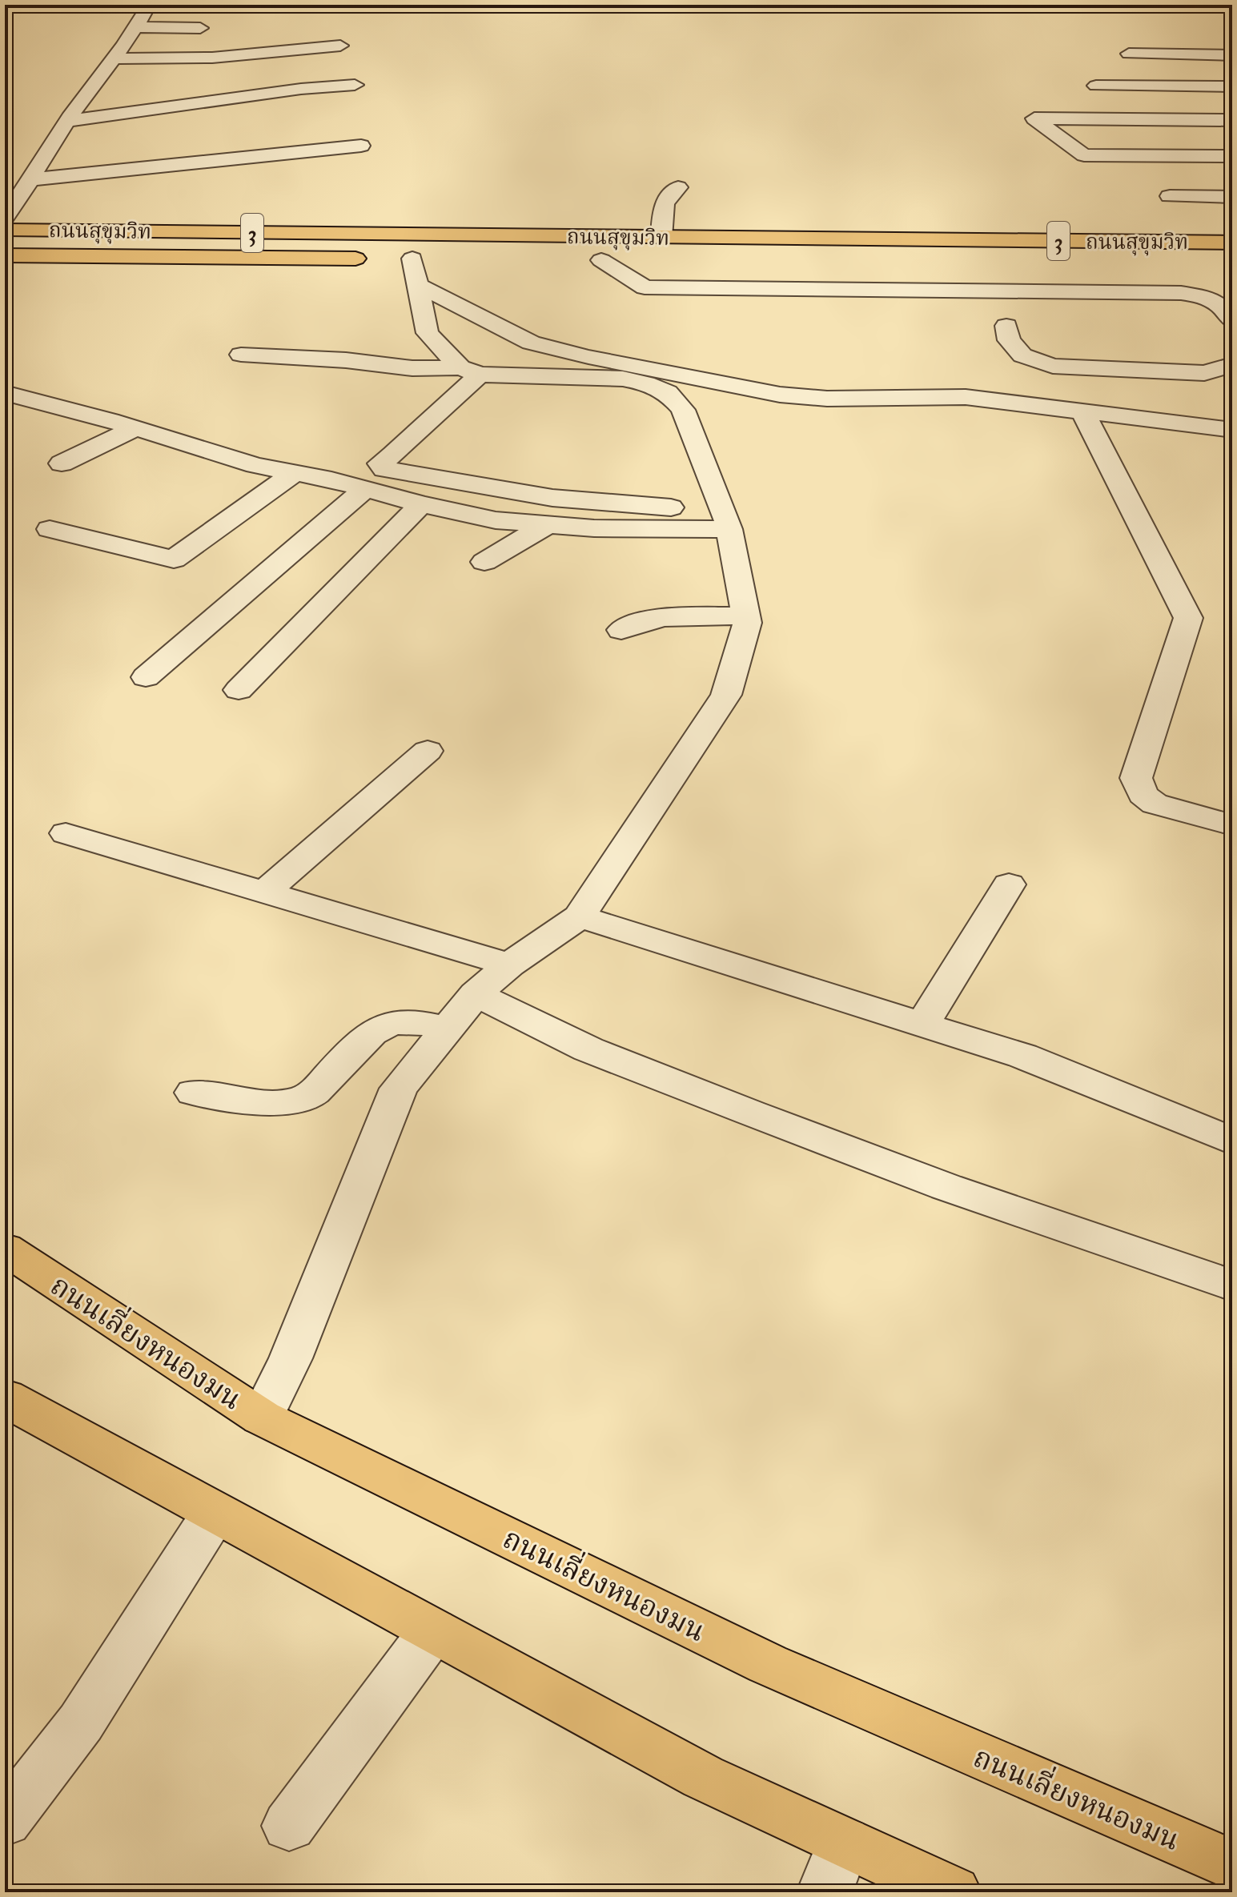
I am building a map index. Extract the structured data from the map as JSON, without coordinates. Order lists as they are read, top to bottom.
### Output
{
  "streets": {
    "main road": ["ถนนสุขุมวิท", "3", "ถนนเลี่ยงหนองมน"]
  }
}
